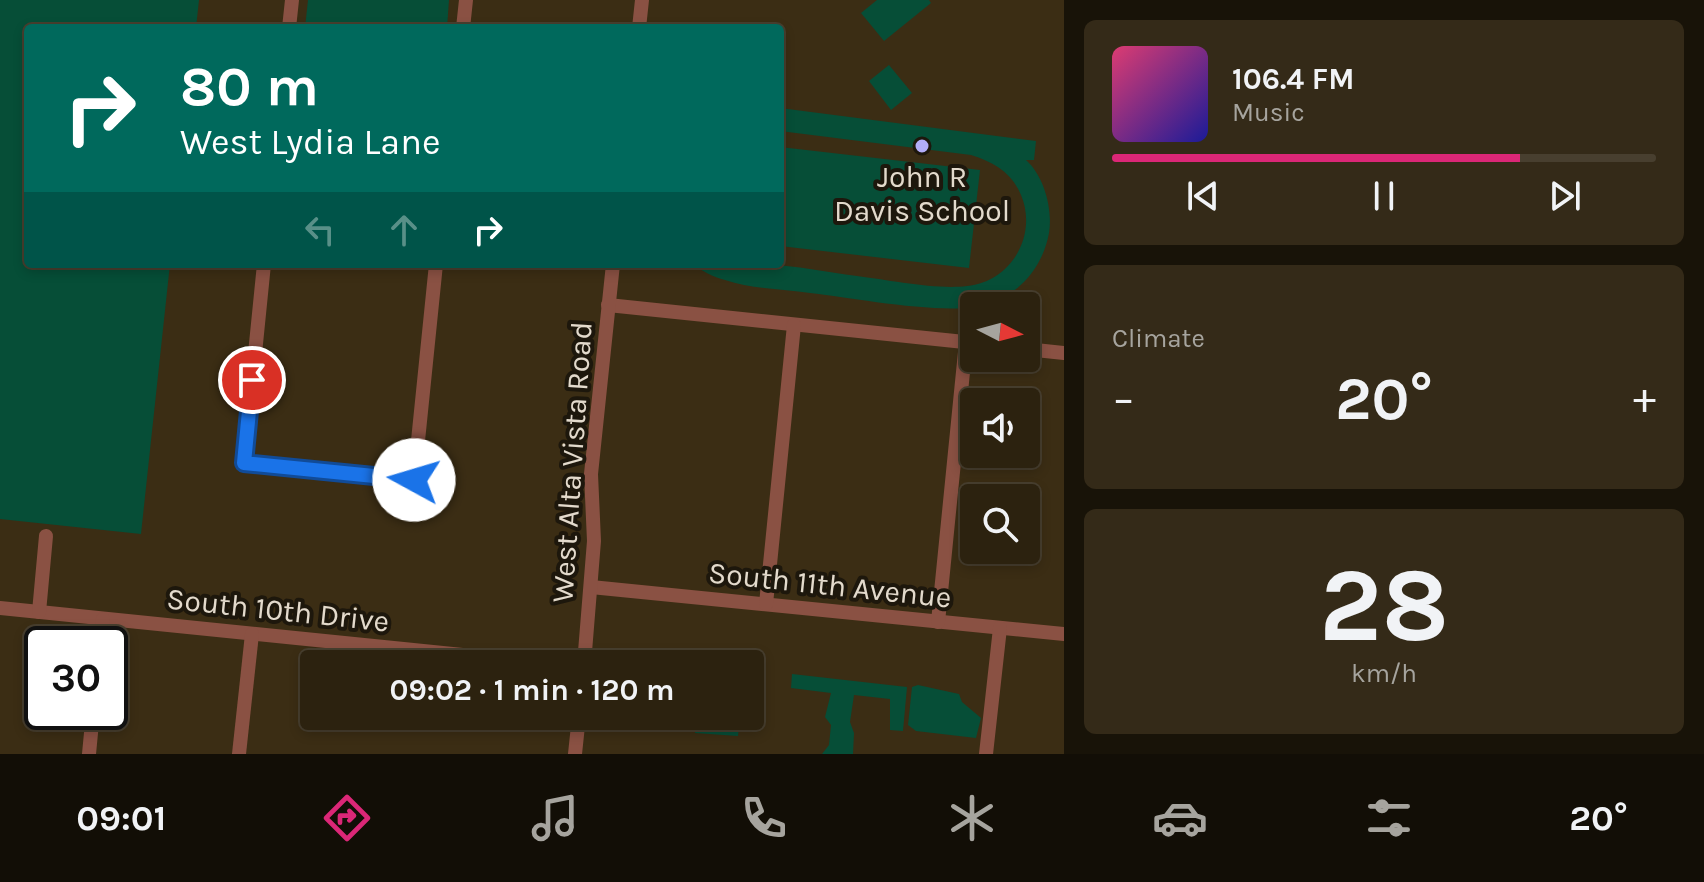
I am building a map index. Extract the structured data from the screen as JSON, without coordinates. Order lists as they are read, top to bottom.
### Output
{
  "streets": {
    "street": ["West Alta Vista Road", "South 11th Avenue", "South 10th Drive"]
  },
  "crossings": [
    ["West Alta Vista Road", "South 11th Avenue"]
  ],
  "places": ["John R Davis School"],
  "north": "right",
  "page": {
    "turn": ["80 m", "West Lydia Lane"],
    "song": ["106.4 FM", "Music"],
    "tile": [
      "Climate",
      ["28", "km/h"]
    ],
    "heat": ["−", "20°", "+"],
    "limit": "30",
    "trip": "09:02 · 1 min · 120 m",
    "tabs": ["09:01", "20°"]
  }
}
